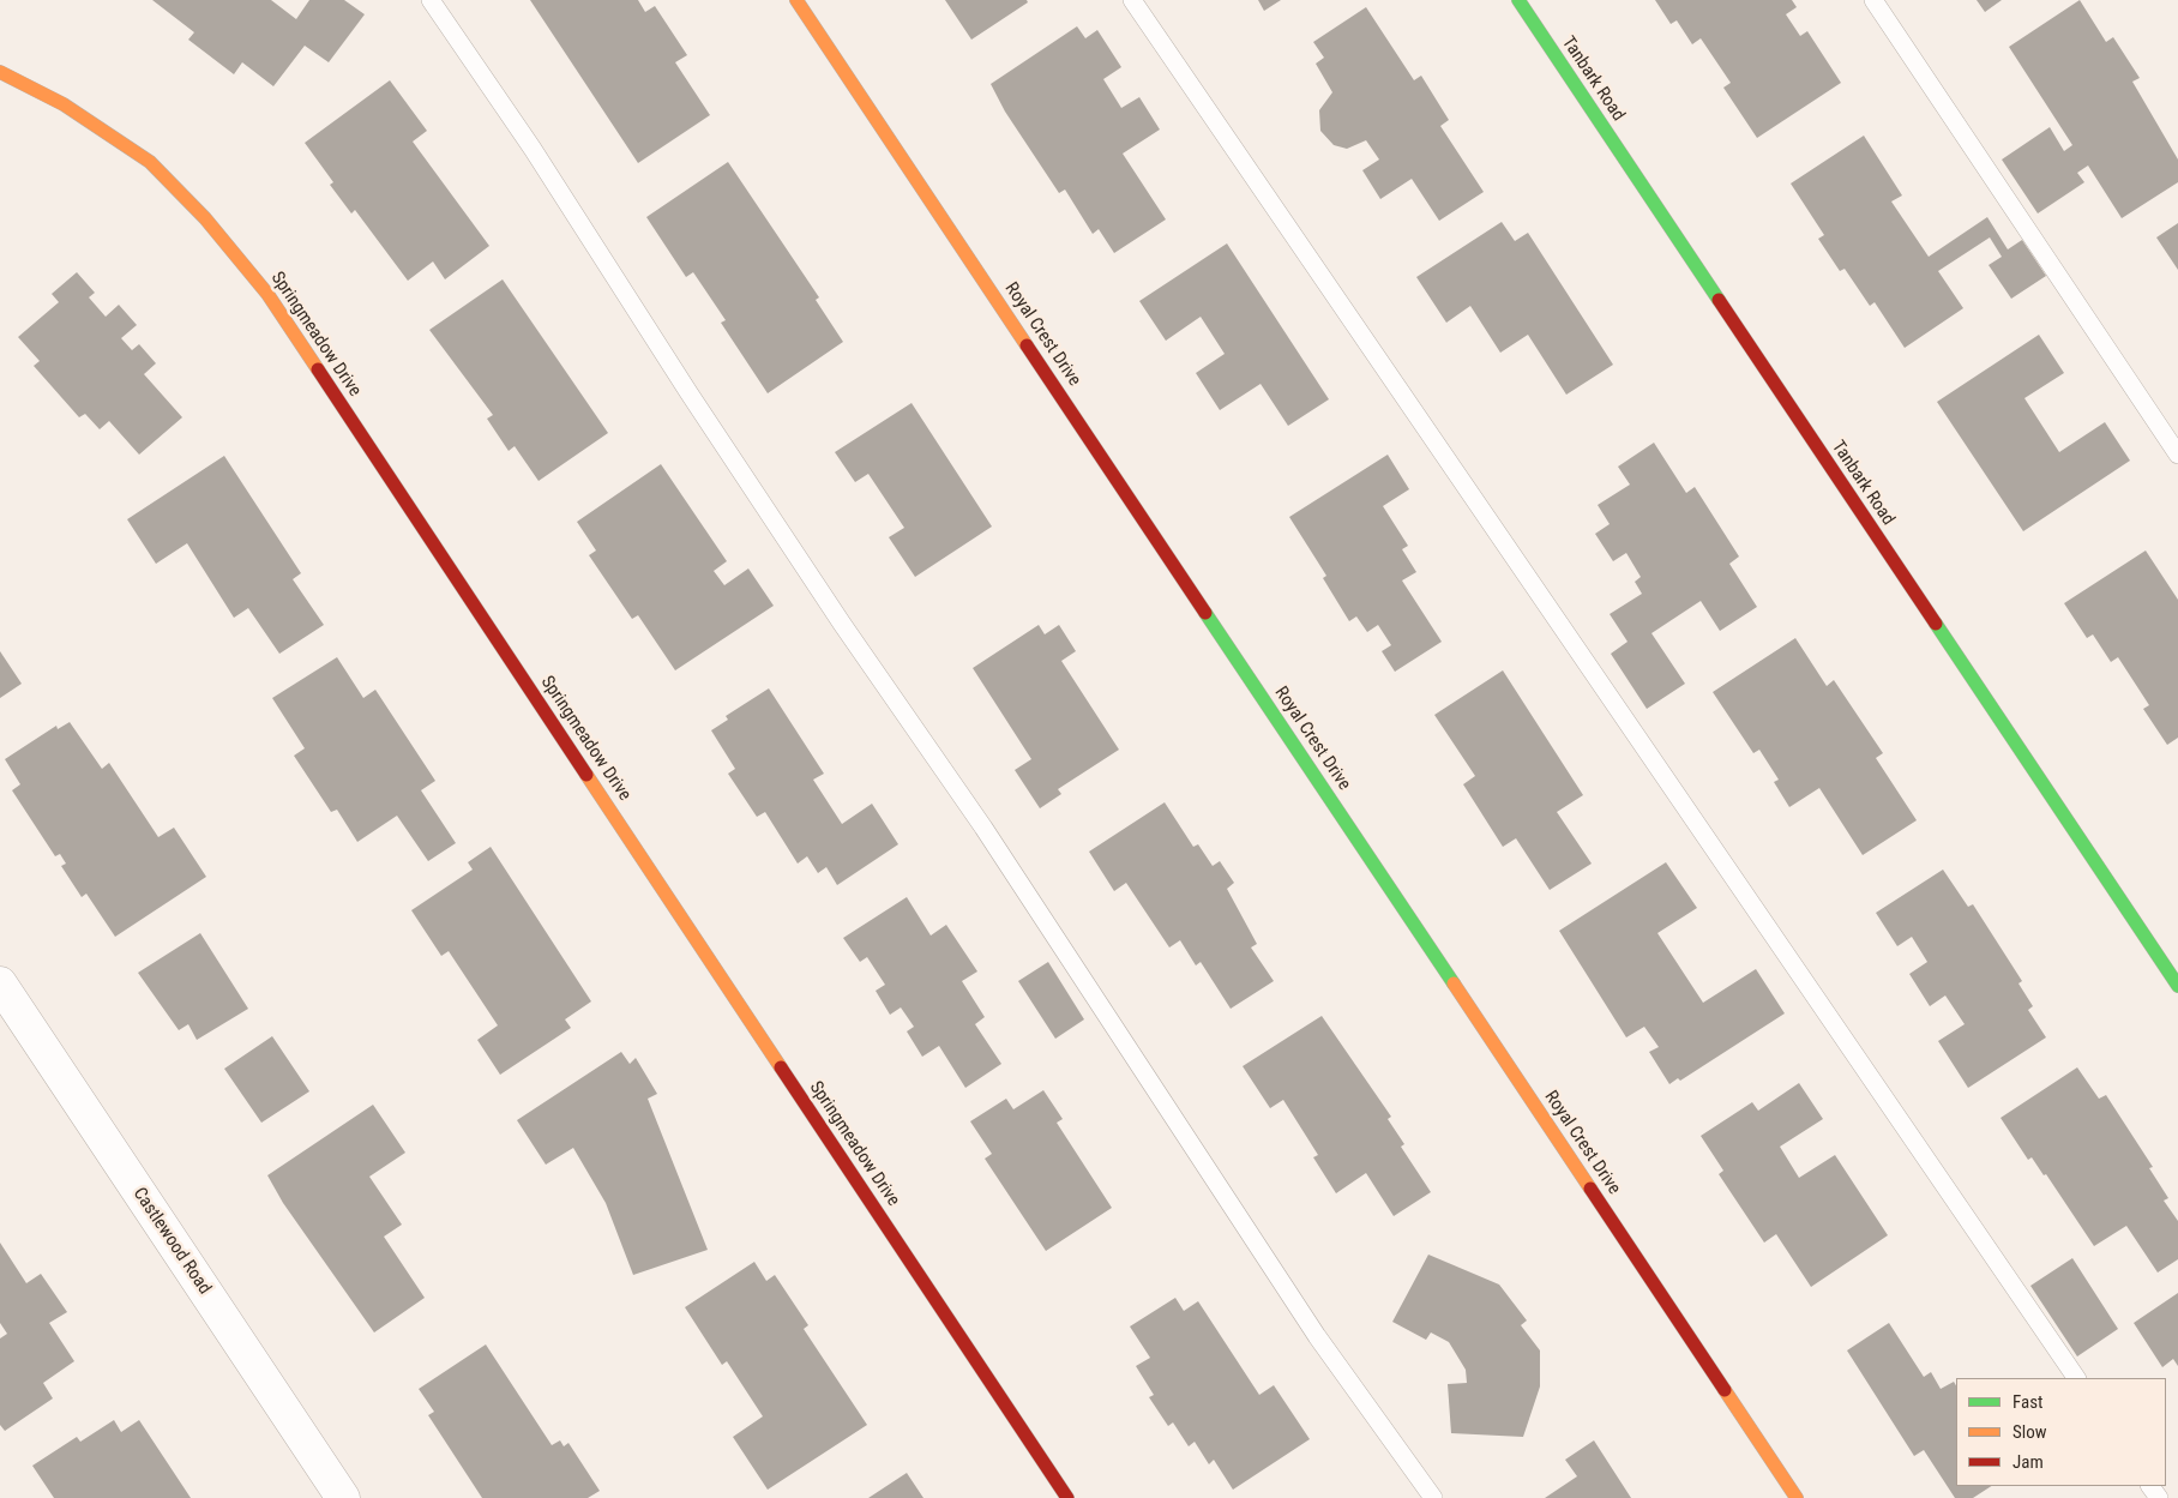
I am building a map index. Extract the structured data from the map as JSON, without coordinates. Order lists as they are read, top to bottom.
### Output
{
  "streets": {
    "street": [
      "Tanbark Road",
      "Springmeadow Drive",
      "Royal Crest Drive",
      "Castlewood Road"
    ]
  },
  "legend": ["Fast", "Slow", "Jam"]
}
